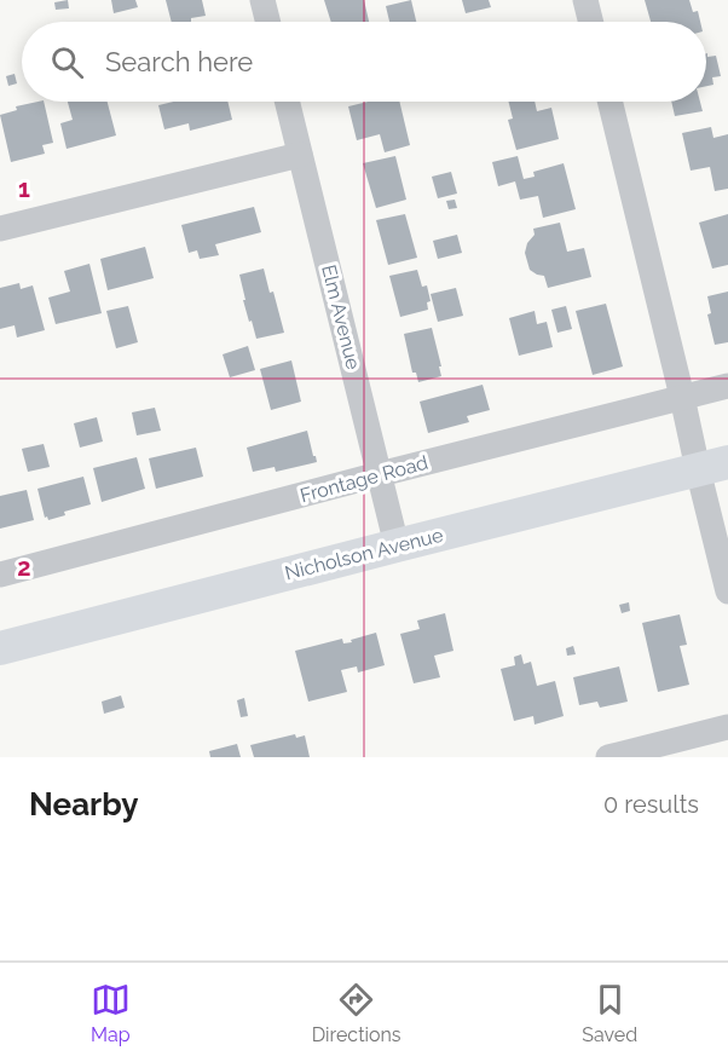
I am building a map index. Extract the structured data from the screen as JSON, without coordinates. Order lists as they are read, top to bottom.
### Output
{
  "streets": {
    "main road": ["Nicholson Avenue"],
    "street": ["Elm Avenue", "Frontage Road"]
  },
  "crossings": [
    ["Elm Avenue", "Frontage Road"],
    ["Elm Avenue", "Nicholson Avenue"]
  ],
  "page": {
    "search": "Search here",
    "heading": ["Nearby", "0 results"],
    "nav": ["Map", "Directions", "Saved"]
  },
  "grid": {
    "rows": ["1", "2"]
  }
}
